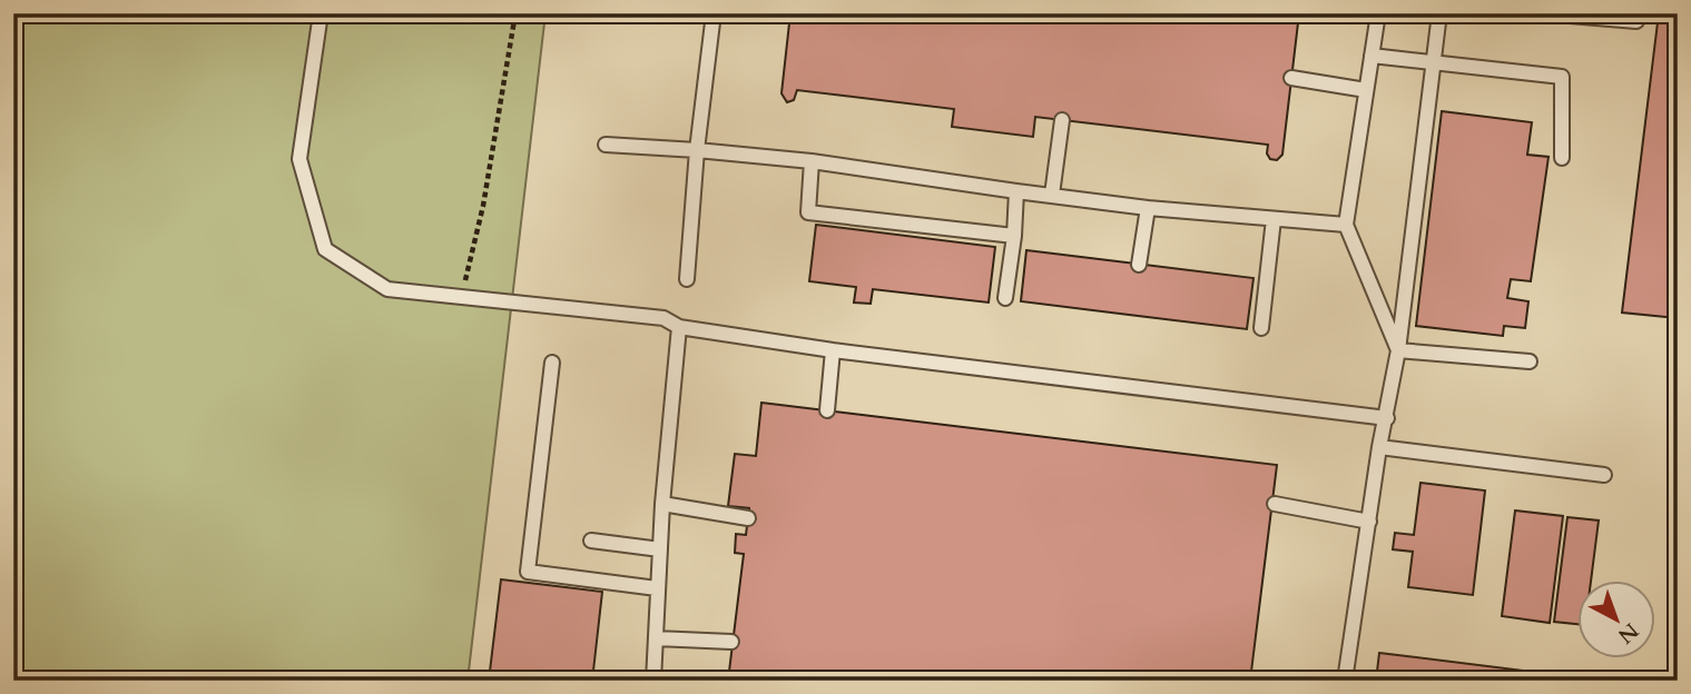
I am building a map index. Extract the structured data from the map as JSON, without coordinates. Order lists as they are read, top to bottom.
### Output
{
  "north": "bottom right"
}
